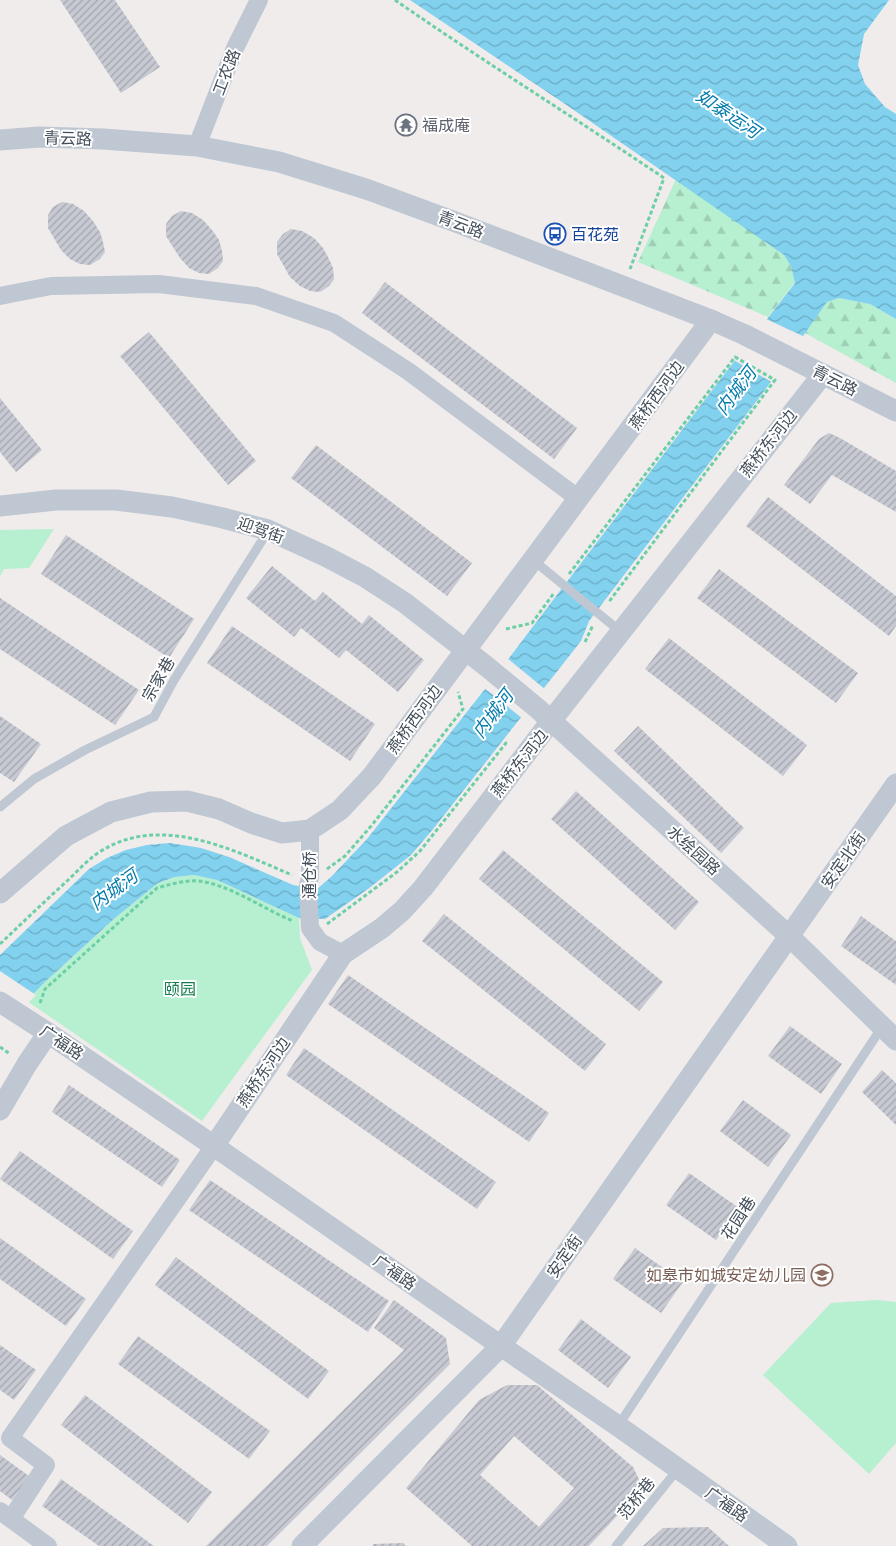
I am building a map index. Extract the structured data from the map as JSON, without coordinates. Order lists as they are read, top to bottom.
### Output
{
  "streets": {
    "street": [
      "工农路",
      "青云路",
      "燕桥西河边",
      "燕桥东河边",
      "迎驾街",
      "水绘园路",
      "安定北街",
      "通仓桥",
      "广福路",
      "安定街"
    ],
    "lane": ["宗家巷", "花园巷", "范桥巷"]
  },
  "crossings": [
    ["工农路", "青云路"],
    ["青云路", "燕桥西河边"],
    ["青云路", "燕桥东河边"],
    ["燕桥西河边", "迎驾街"],
    ["燕桥西河边", "通仓桥"],
    ["燕桥东河边", "水绘园路"],
    ["燕桥东河边", "广福路"],
    ["迎驾街", "宗家巷"],
    ["迎驾街", "水绘园路"],
    ["水绘园路", "安定北街"],
    ["水绘园路", "花园巷"],
    ["水绘园路", "安定街"],
    ["安定北街", "安定街"],
    ["广福路", "花园巷"],
    ["广福路", "安定街"],
    ["广福路", "范桥巷"]
  ],
  "water": ["如泰运河", "内城河"],
  "parks": ["颐园"],
  "places": {
    "temple": ["福成庵"],
    "bus stop": ["百花苑"],
    "school or university": ["如皋市如城安定幼儿园"]
  }
}
